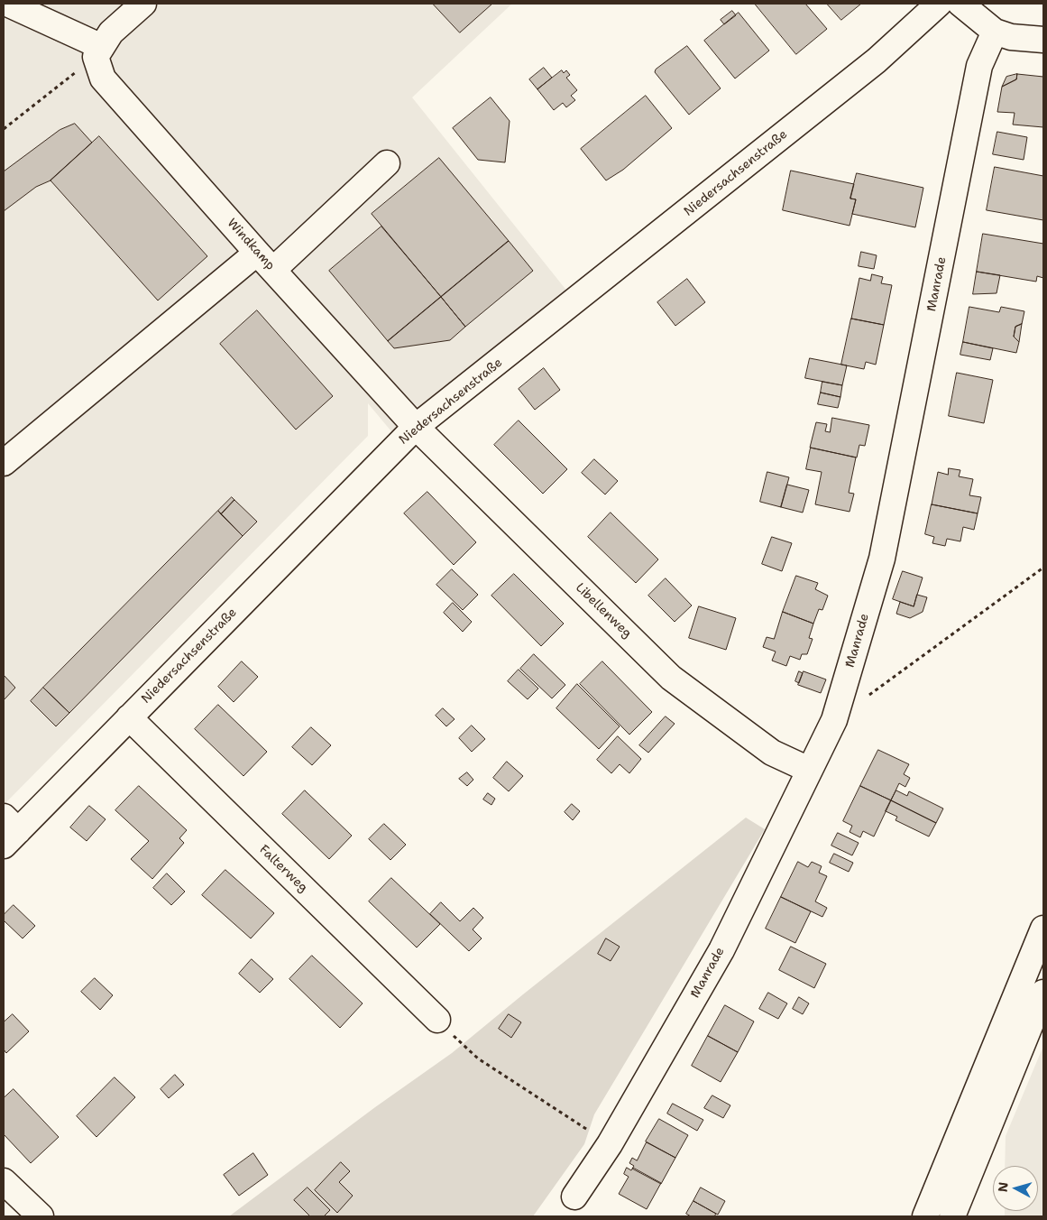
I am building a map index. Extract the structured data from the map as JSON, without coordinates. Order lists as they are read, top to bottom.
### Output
{
  "streets": {
    "street": [
      "Niedersachsenstraße",
      "Windkamp",
      "Manrade",
      "Libellenweg",
      "Falterweg"
    ]
  },
  "crossings": [
    ["Niedersachsenstraße", "Windkamp"],
    ["Niedersachsenstraße", "Libellenweg"],
    ["Niedersachsenstraße", "Falterweg"],
    ["Windkamp", "Libellenweg"],
    ["Manrade", "Libellenweg"]
  ],
  "north": "left"
}
